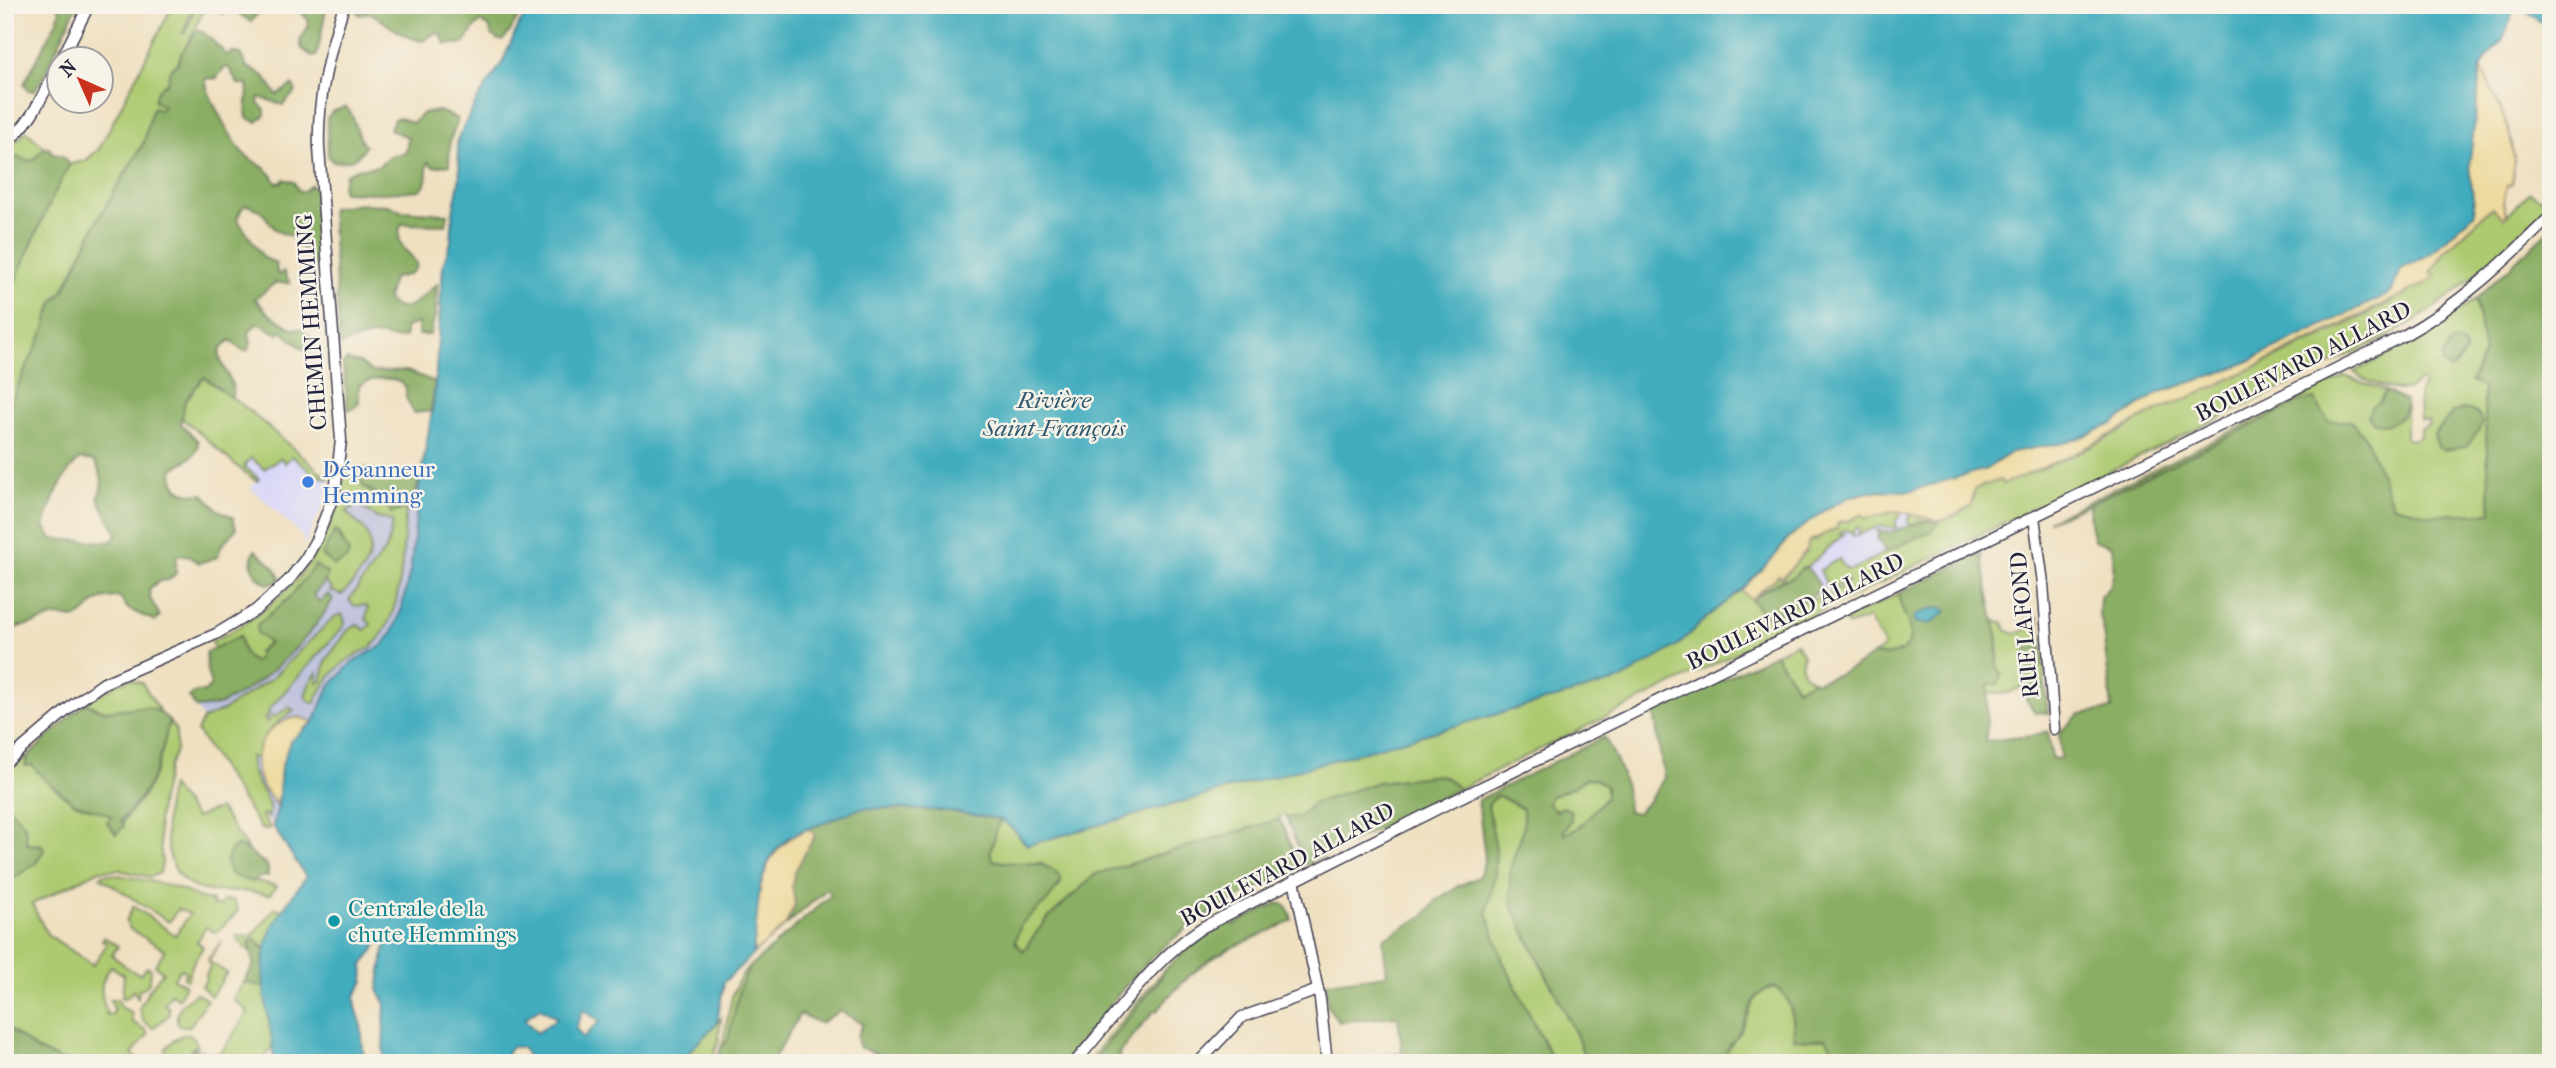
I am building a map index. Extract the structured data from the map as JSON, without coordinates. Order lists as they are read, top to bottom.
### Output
{
  "streets": {
    "street": ["CHEMIN HEMMING", "BOULEVARD ALLARD", "RUE LAFOND"]
  },
  "crossings": [
    ["BOULEVARD ALLARD", "RUE LAFOND"]
  ],
  "water": ["Rivière Saint-François"],
  "places": ["Dépanneur Hemming", "Centrale de la chute Hemmings"],
  "north": "top left"
}
